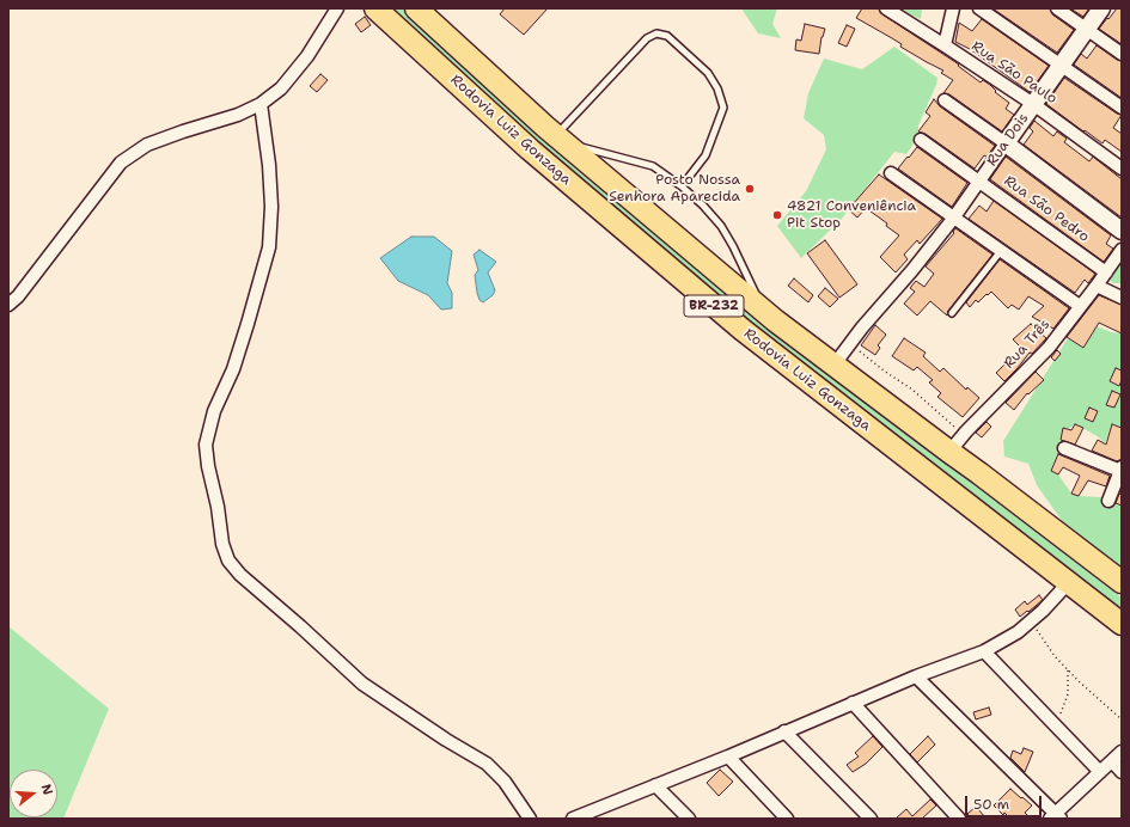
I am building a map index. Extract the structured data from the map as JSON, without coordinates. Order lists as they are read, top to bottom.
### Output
{
  "streets": {
    "highway": ["Rodovia Luiz Gonzaga", "BR-232"],
    "main road": ["Rua Dois"],
    "street": ["Rua São Paulo", "Rua São Pedro", "Rua Três"]
  },
  "crossings": [
    ["Rua São Paulo", "Rua Dois"],
    ["Rodovia Luiz Gonzaga", "Rua Dois"],
    ["Rodovia Luiz Gonzaga", "Rua Três"],
    ["Rua Dois", "Rua São Pedro"],
    ["Rua São Pedro", "Rua Três"]
  ],
  "places": ["Posto Nossa Senhora Aparecida", "4821 Conveniência Pit Stop"],
  "scale_bar": "50 m",
  "north": "right"
}
